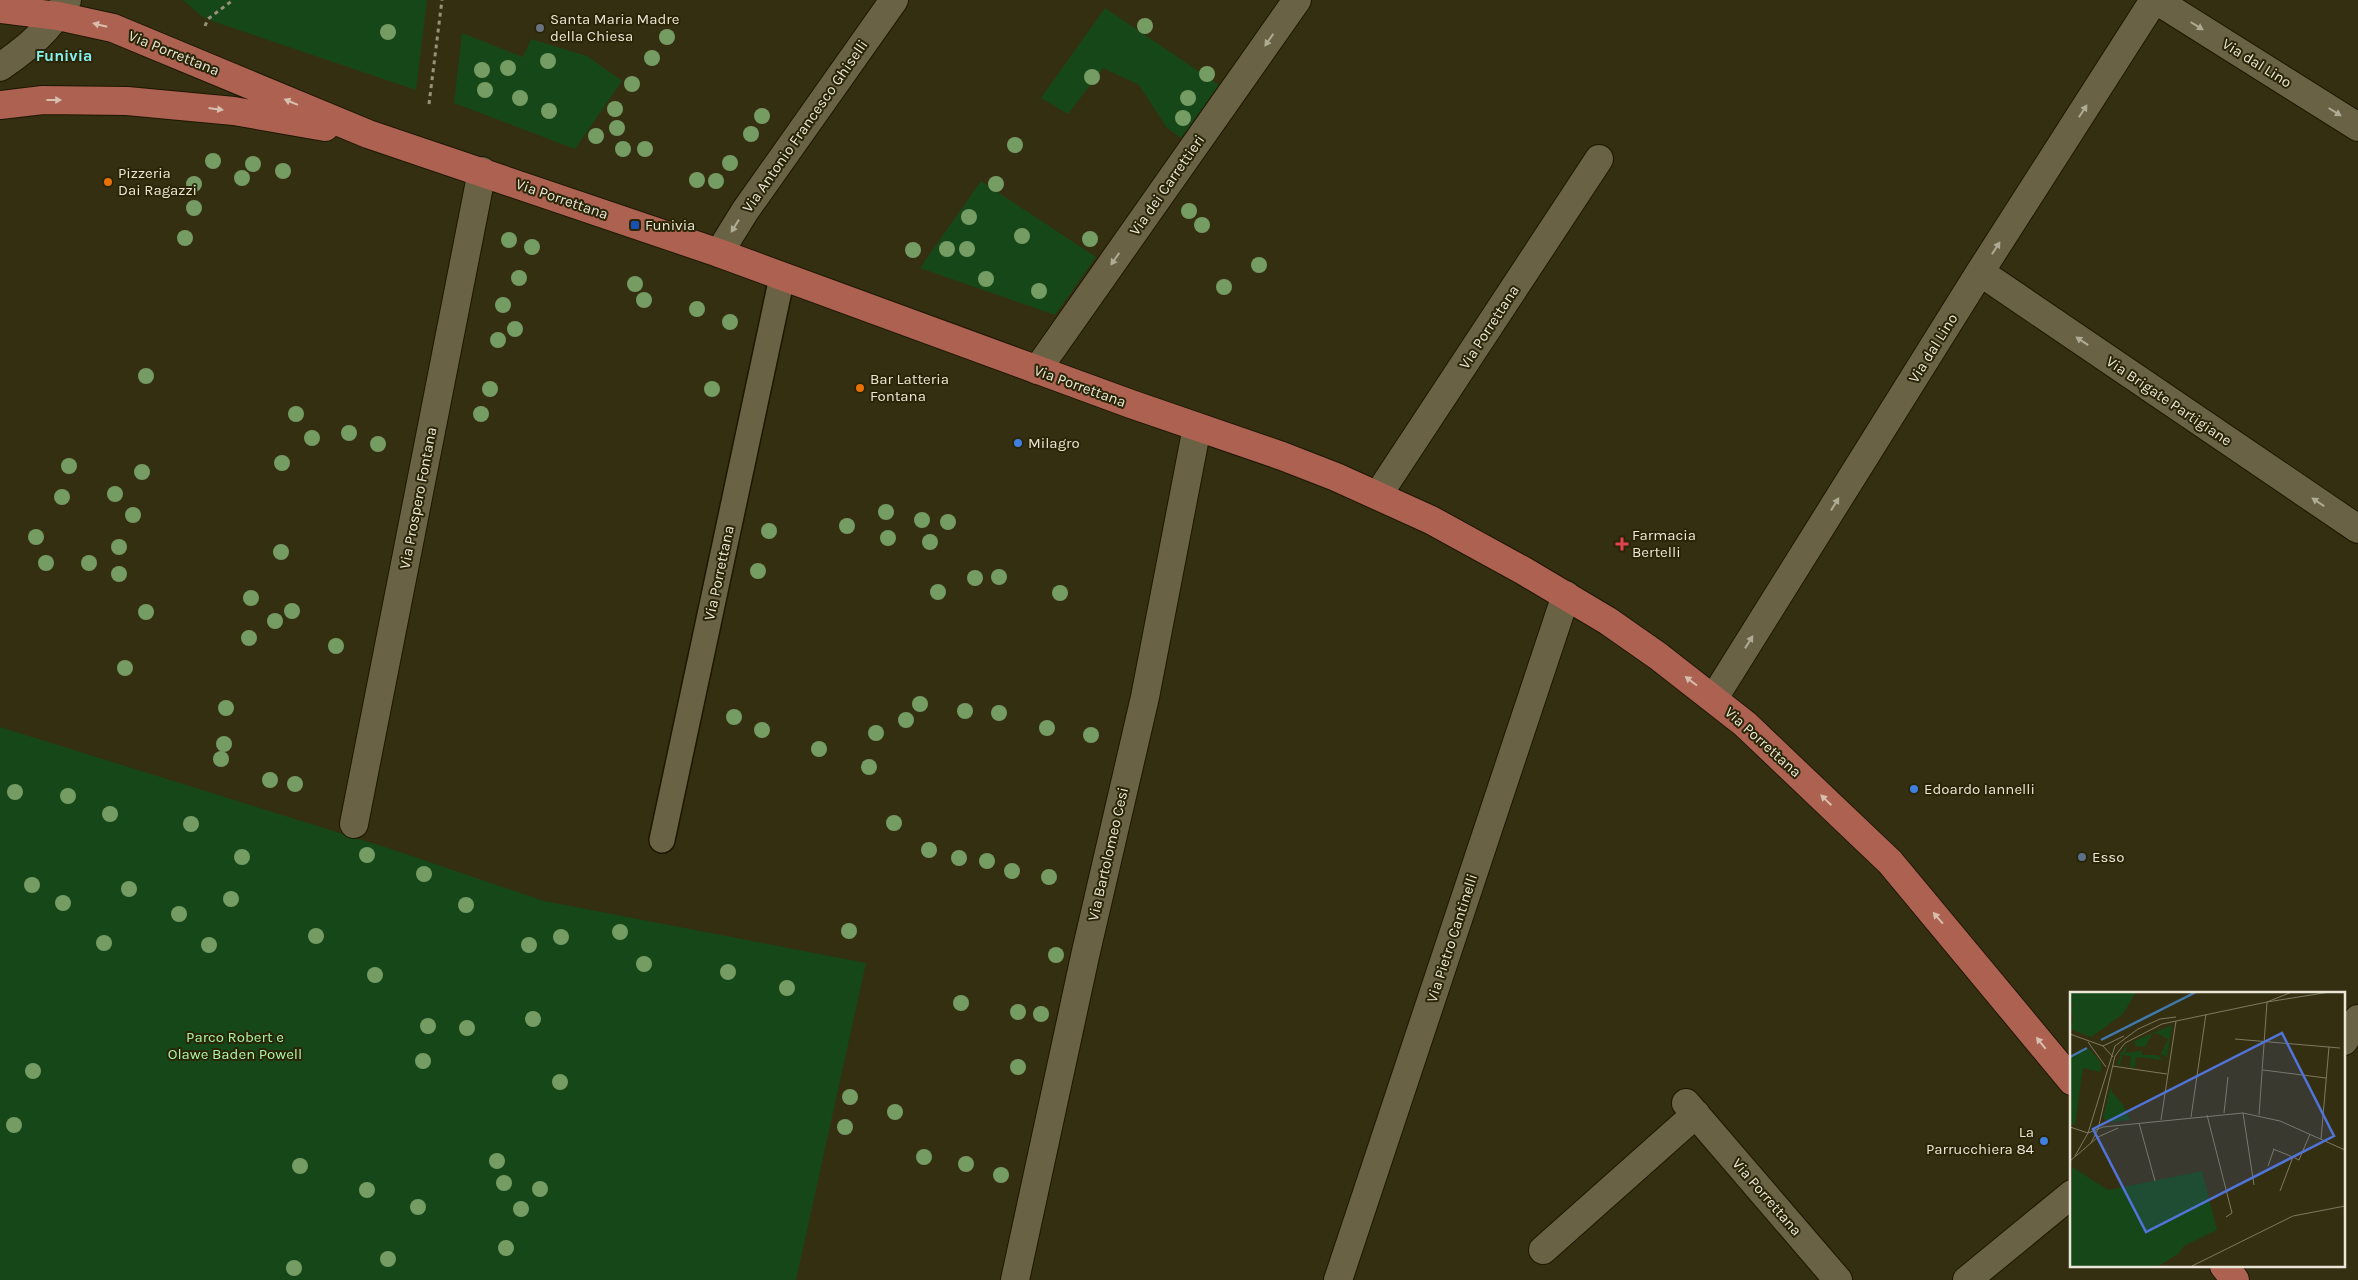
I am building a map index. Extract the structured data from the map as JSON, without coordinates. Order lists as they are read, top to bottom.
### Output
{
  "streets": {
    "main road": ["Via Porrettana"],
    "street": [
      "Via dal Lino",
      "Via Antonio Francesco Ghiselli",
      "Via dei Carrettieri",
      "Via Brigate Partigiane",
      "Via Prospero Fontana",
      "Via Bartolomeo Cesi",
      "Via Pietro Cantinelli"
    ]
  },
  "crossings": [
    ["Via Porrettana", "Via dal Lino"],
    ["Via Porrettana", "Via Antonio Francesco Ghiselli"],
    ["Via Porrettana", "Via dei Carrettieri"],
    ["Via Porrettana", "Via Prospero Fontana"],
    ["Via Porrettana", "Via Bartolomeo Cesi"],
    ["Via Porrettana", "Via Pietro Cantinelli"],
    ["Via dal Lino", "Via Brigate Partigiane"]
  ],
  "one_way": [
    "Via dal Lino",
    "Via Antonio Francesco Ghiselli",
    "Via dei Carrettieri",
    "Via Brigate Partigiane"
  ],
  "districts": ["Funivia"],
  "parks": ["Parco Robert e Olawe Baden Powell"],
  "places": {
    "other": [
      "Santa Maria Madre della Chiesa",
      "Pizzeria Dai Ragazzi",
      "Bar Latteria Fontana",
      "Milagro",
      "Edoardo Iannelli",
      "Esso",
      "La Parrucchiera 84"
    ],
    "transit": ["Funivia"],
    "health": ["Farmacia Bertelli"]
  }
}
